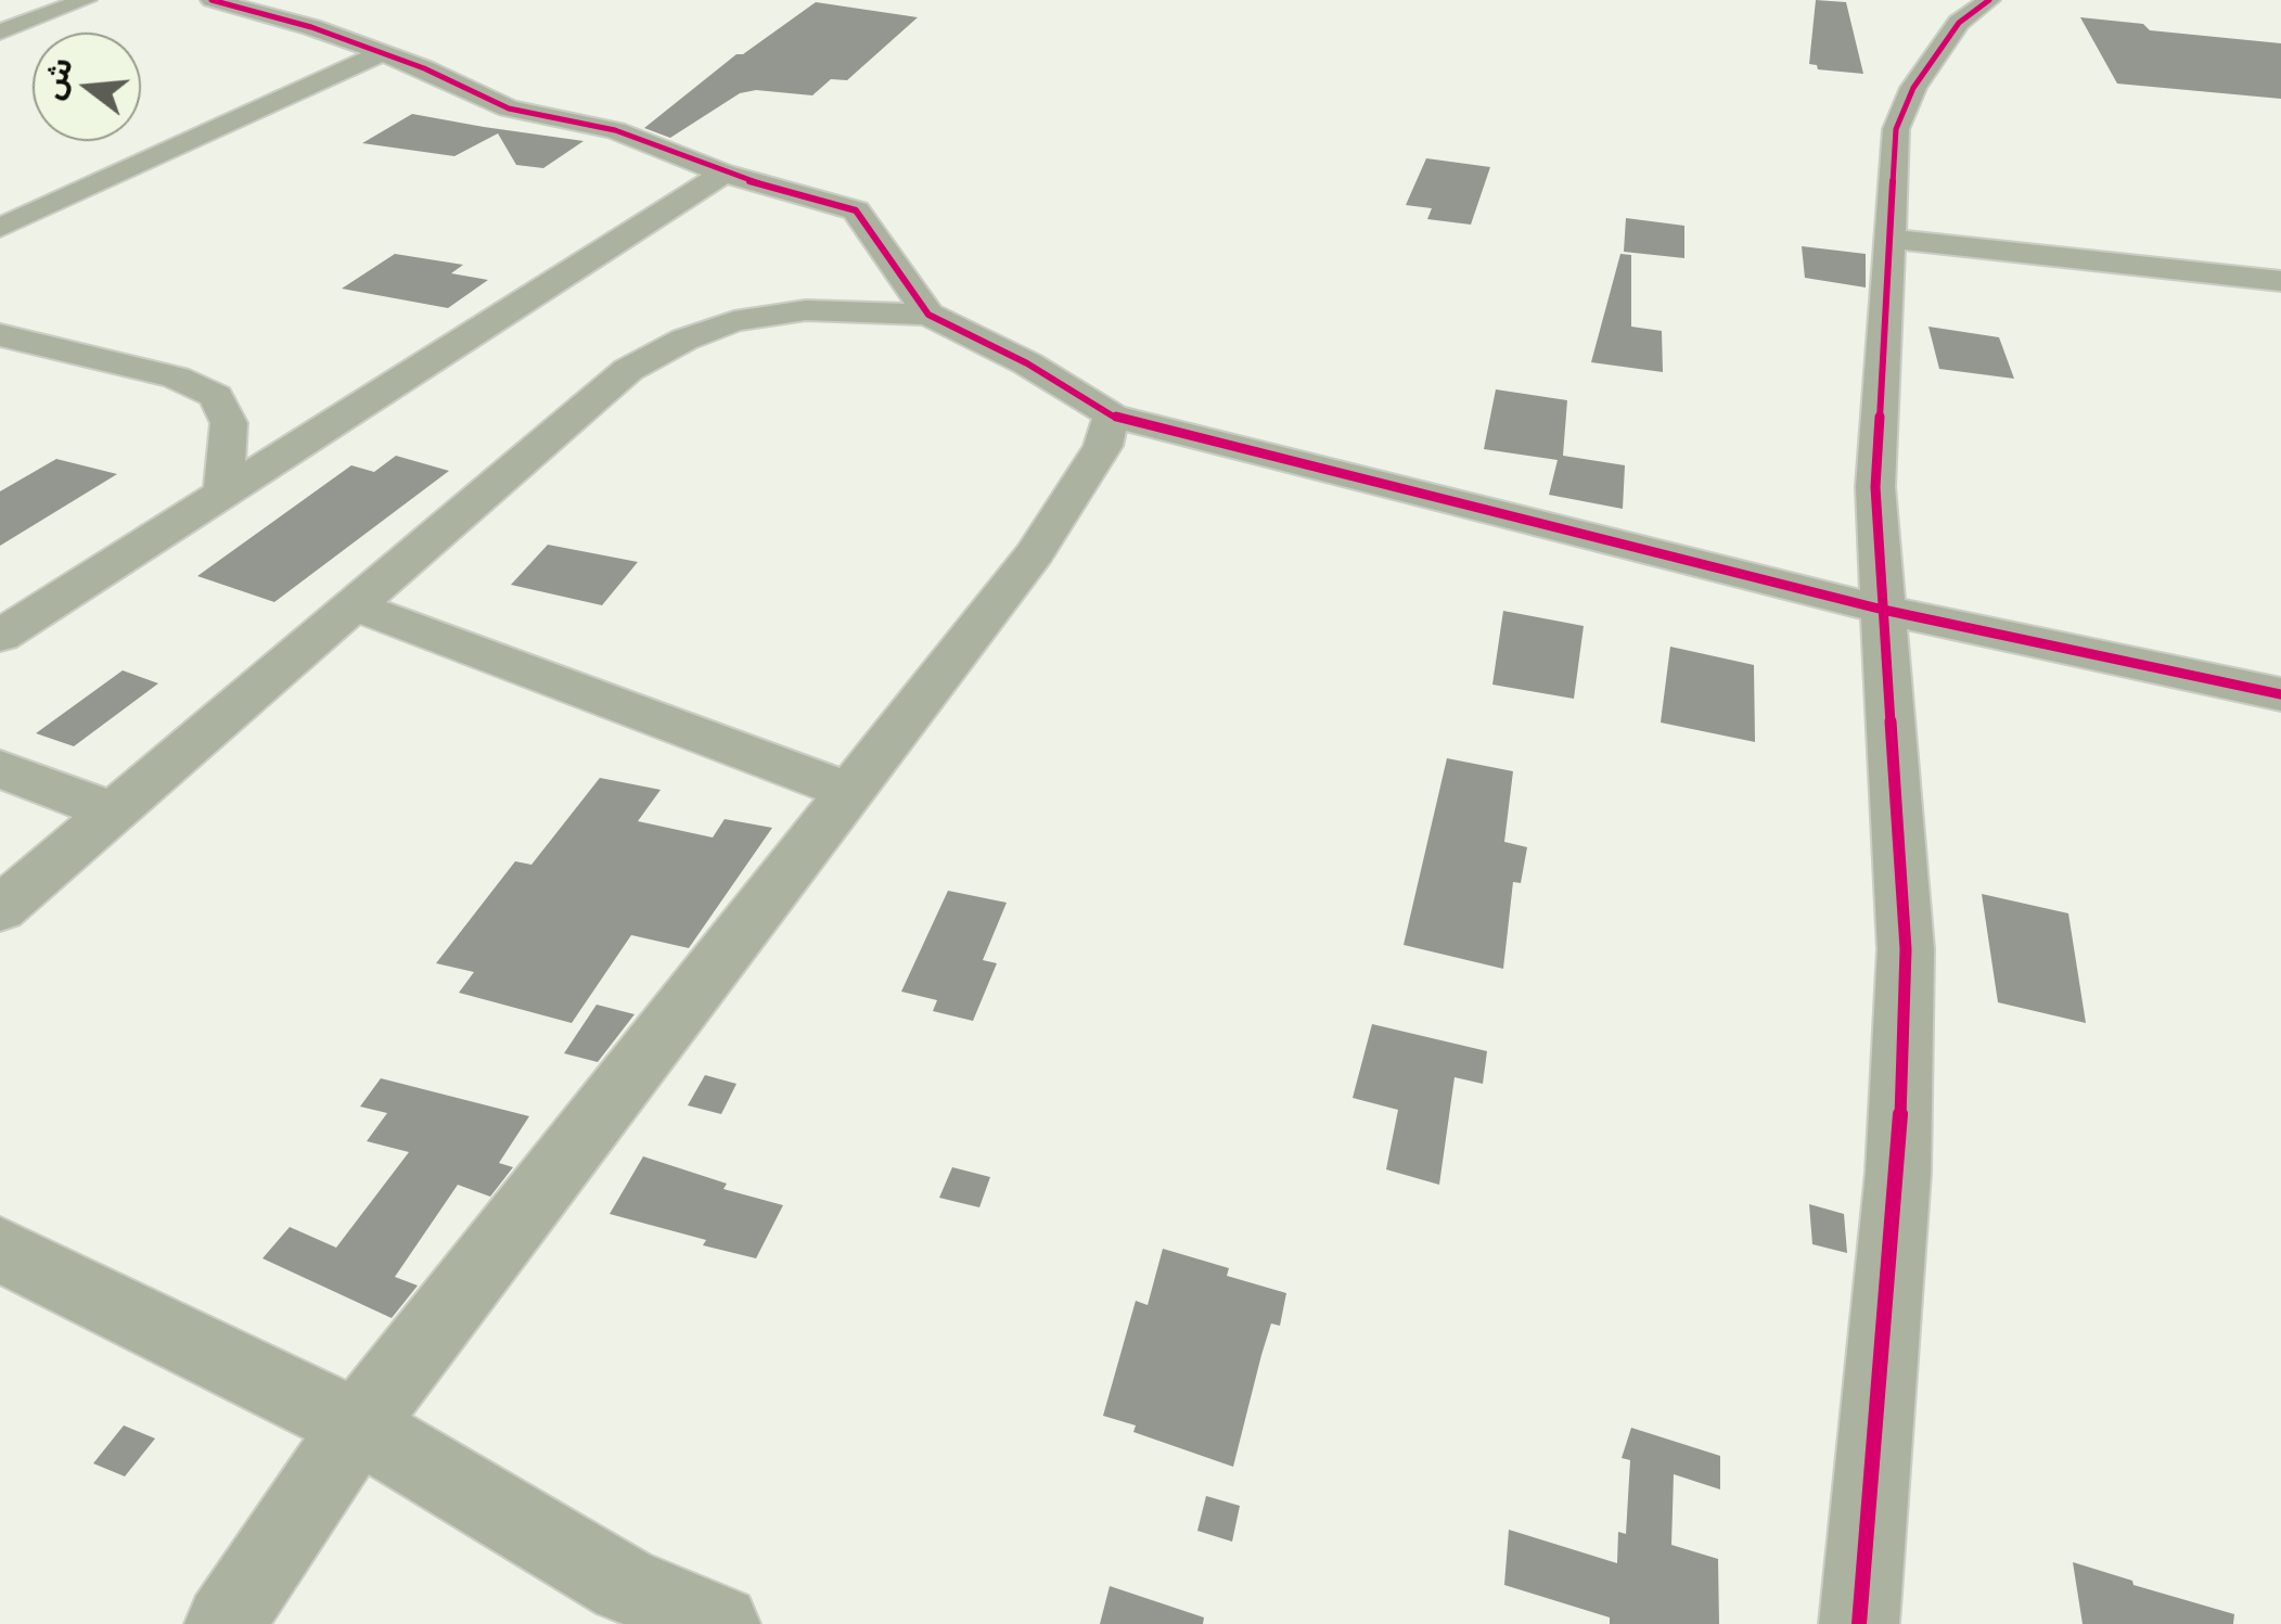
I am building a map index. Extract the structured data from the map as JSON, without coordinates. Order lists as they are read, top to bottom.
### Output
{
  "north": "left"
}
